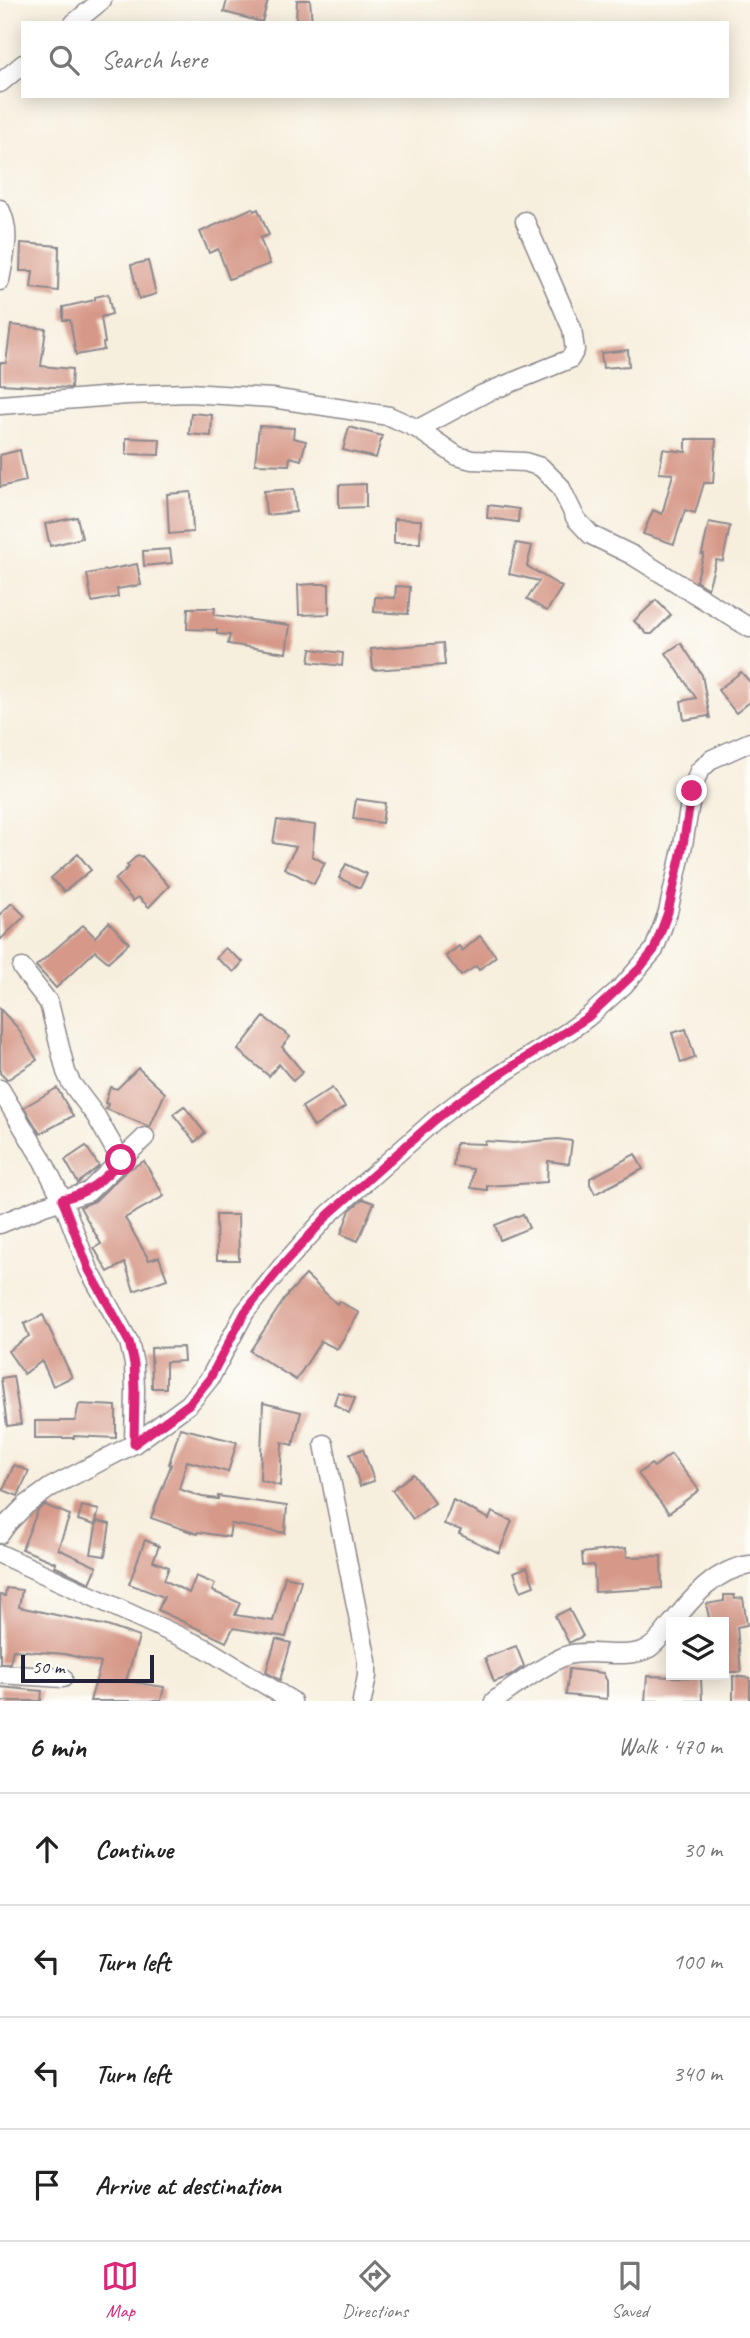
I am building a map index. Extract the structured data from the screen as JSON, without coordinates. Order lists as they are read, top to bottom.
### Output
{
  "scale_bar": "50 m",
  "page": {
    "search": "Search here",
    "scale": "50 m",
    "heading": ["6 min", "Walk · 470 m"],
    "list": [
      ["Continue", "30 m"],
      ["Turn left", "100 m"],
      ["Turn left", "340 m"],
      "Arrive at destination"
    ],
    "nav": ["Map", "Directions", "Saved"]
  }
}
